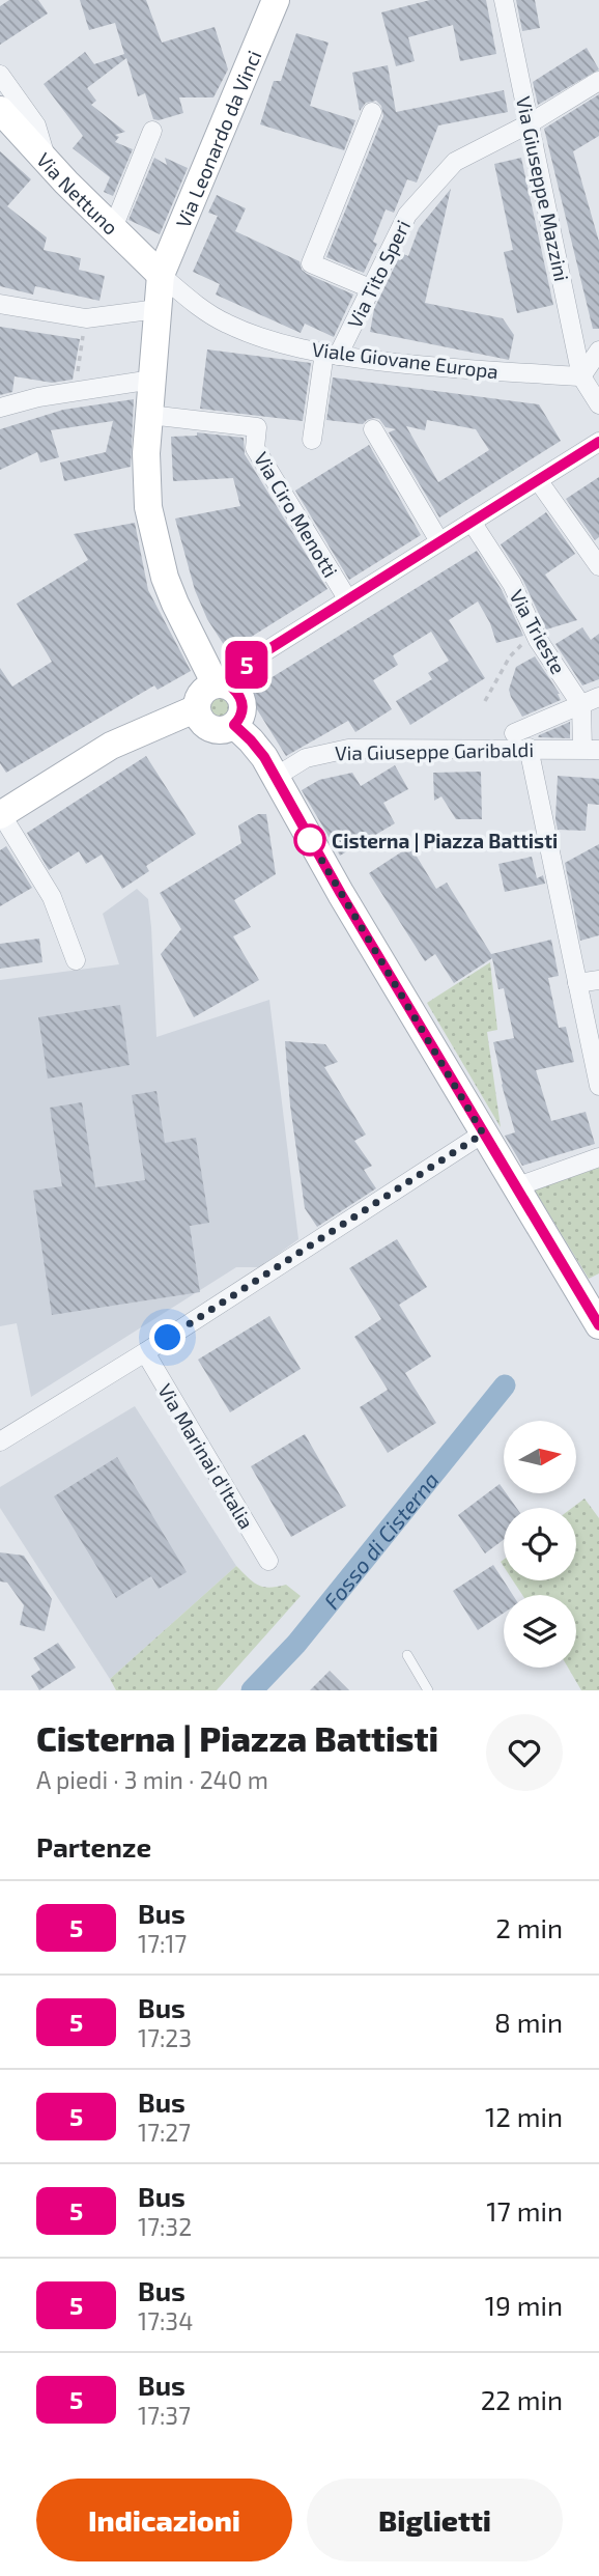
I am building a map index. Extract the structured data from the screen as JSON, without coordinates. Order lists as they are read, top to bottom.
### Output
{
  "streets": {
    "street": [
      "Via Leonardo da Vinci",
      "Via Giuseppe Mazzini",
      "Via Nettuno",
      "Via Tito Speri",
      "Viale Giovane Europa",
      "Via Ciro Menotti",
      "Via Trieste",
      "Via Giuseppe Garibaldi",
      "Via Marinai d'Italia"
    ]
  },
  "crossings": [
    ["Via Leonardo da Vinci", "Via Nettuno"],
    ["Via Leonardo da Vinci", "Viale Giovane Europa"],
    ["Via Leonardo da Vinci", "Via Ciro Menotti"],
    ["Via Giuseppe Mazzini", "Via Tito Speri"],
    ["Via Giuseppe Mazzini", "Viale Giovane Europa"],
    ["Via Nettuno", "Viale Giovane Europa"],
    ["Via Tito Speri", "Viale Giovane Europa"]
  ],
  "water": ["Fosso di Cisterna"],
  "places": ["Cisterna | Piazza Battisti"],
  "lines": ["bus line 5"],
  "north": "right",
  "page": {
    "on_map": "5",
    "heading": [
      ["Cisterna | Piazza Battisti", "A piedi · 3 min · 240 m"],
      "Partenze"
    ],
    "list": [
      {
        "mark": "5",
        "name": "Bus",
        "note": "17:17",
        "value": "2 min"
      },
      {
        "mark": "5",
        "name": "Bus",
        "note": "17:23",
        "value": "8 min"
      },
      {
        "mark": "5",
        "name": "Bus",
        "note": "17:27",
        "value": "12 min"
      },
      {
        "mark": "5",
        "name": "Bus",
        "note": "17:32",
        "value": "17 min"
      },
      {
        "mark": "5",
        "name": "Bus",
        "note": "17:34",
        "value": "19 min"
      },
      {
        "mark": "5",
        "name": "Bus",
        "note": "17:37",
        "value": "22 min"
      }
    ],
    "buttons": ["Indicazioni", "Biglietti"]
  }
}
